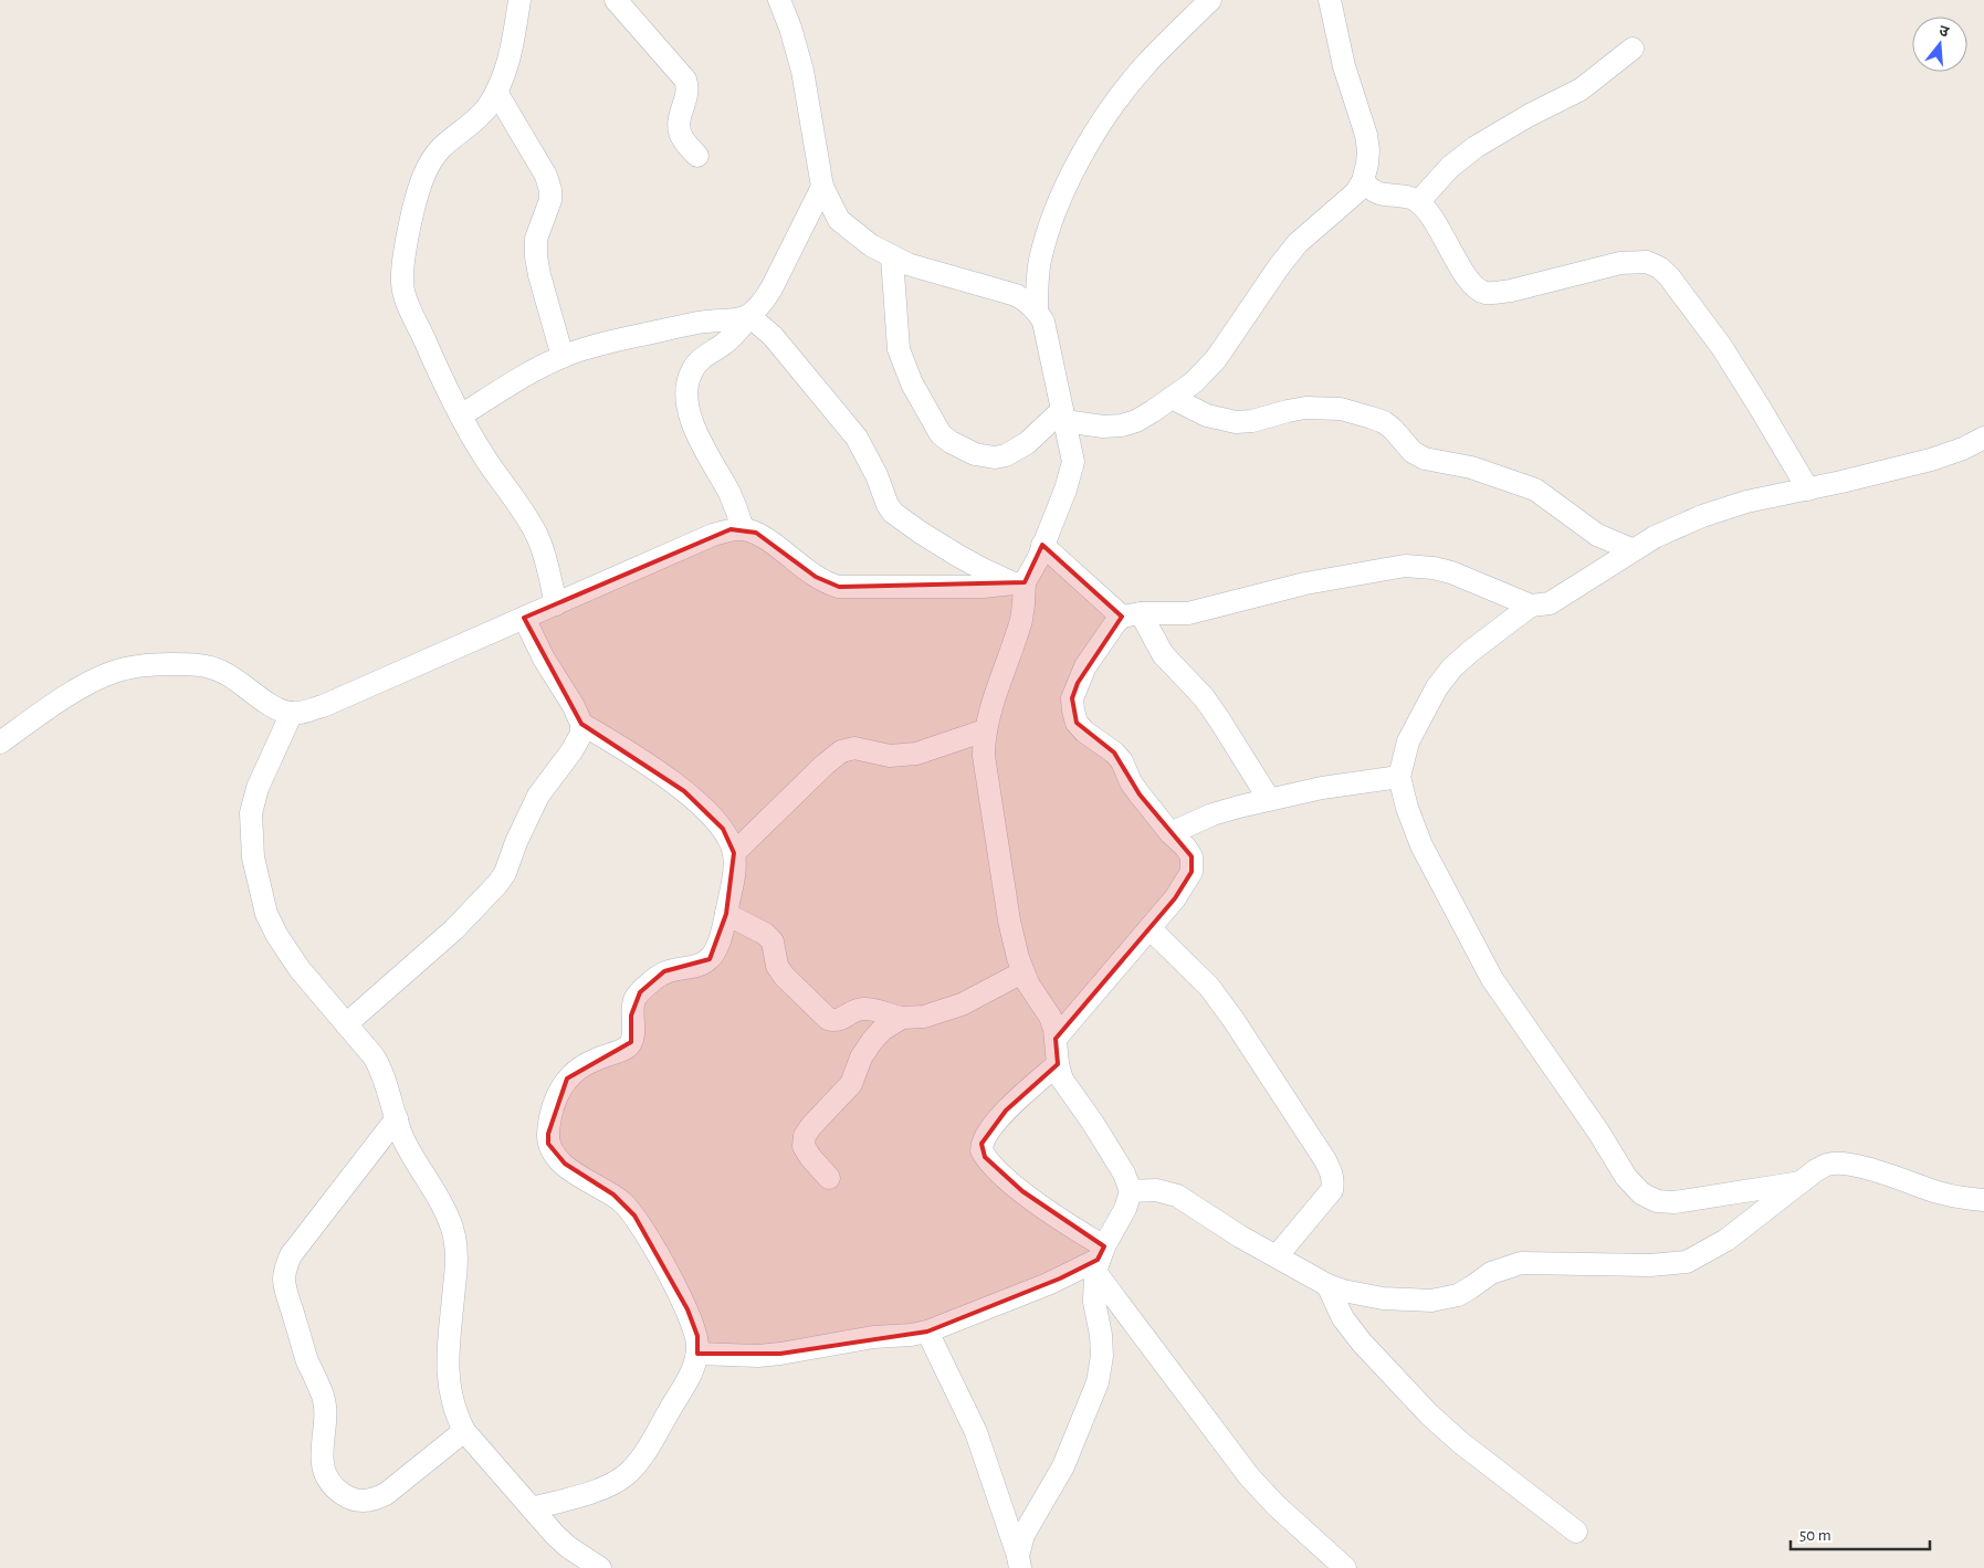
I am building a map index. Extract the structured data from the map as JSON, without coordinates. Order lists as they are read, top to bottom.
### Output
{
  "scale_bar": "50 m",
  "north": "top"
}
